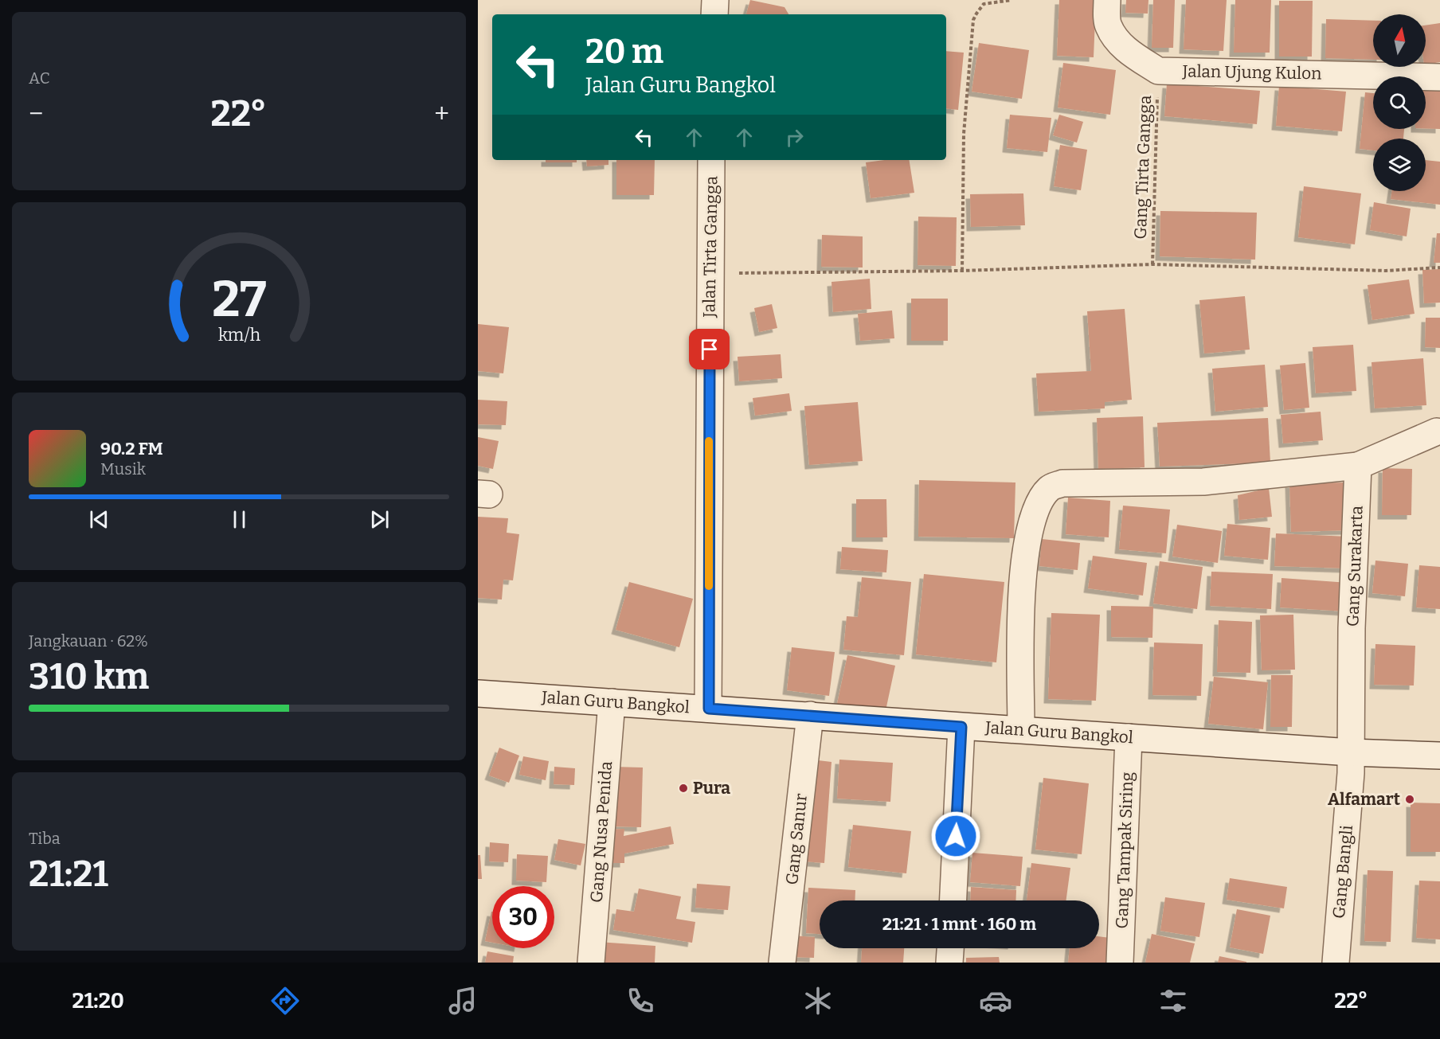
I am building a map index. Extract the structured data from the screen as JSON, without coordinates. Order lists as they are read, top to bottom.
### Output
{
  "streets": {
    "street": [
      "Jalan Ujung Kulon",
      "Jalan Tirta Gangga",
      "Gang Surakarta",
      "Jalan Guru Bangkol",
      "Gang Nusa Penida",
      "Gang Sanur",
      "Gang Tampak Siring",
      "Gang Bangli"
    ],
    "path": ["Gang Tirta Gangga"]
  },
  "crossings": [
    ["Jalan Ujung Kulon", "Gang Tirta Gangga"],
    ["Jalan Tirta Gangga", "Jalan Guru Bangkol"],
    ["Gang Surakarta", "Jalan Guru Bangkol"],
    ["Gang Surakarta", "Gang Bangli"],
    ["Jalan Guru Bangkol", "Gang Nusa Penida"],
    ["Jalan Guru Bangkol", "Gang Sanur"],
    ["Jalan Guru Bangkol", "Gang Tampak Siring"],
    ["Jalan Guru Bangkol", "Gang Bangli"]
  ],
  "places": ["Pura", "Alfamart"],
  "north": "top",
  "page": {
    "tile": [
      "AC",
      ["Jangkauan · 62%", "310 km"],
      ["Tiba", "21:21"]
    ],
    "turn": ["20 m", "Jalan Guru Bangkol"],
    "heat": ["−", "22°", "+"],
    "song": ["90.2 FM", "Musik"],
    "limit": "30",
    "trip": "21:21 · 1 mnt · 160 m",
    "tabs": ["21:20", "22°"],
    "gauge": ["27", "km/h"]
  }
}
